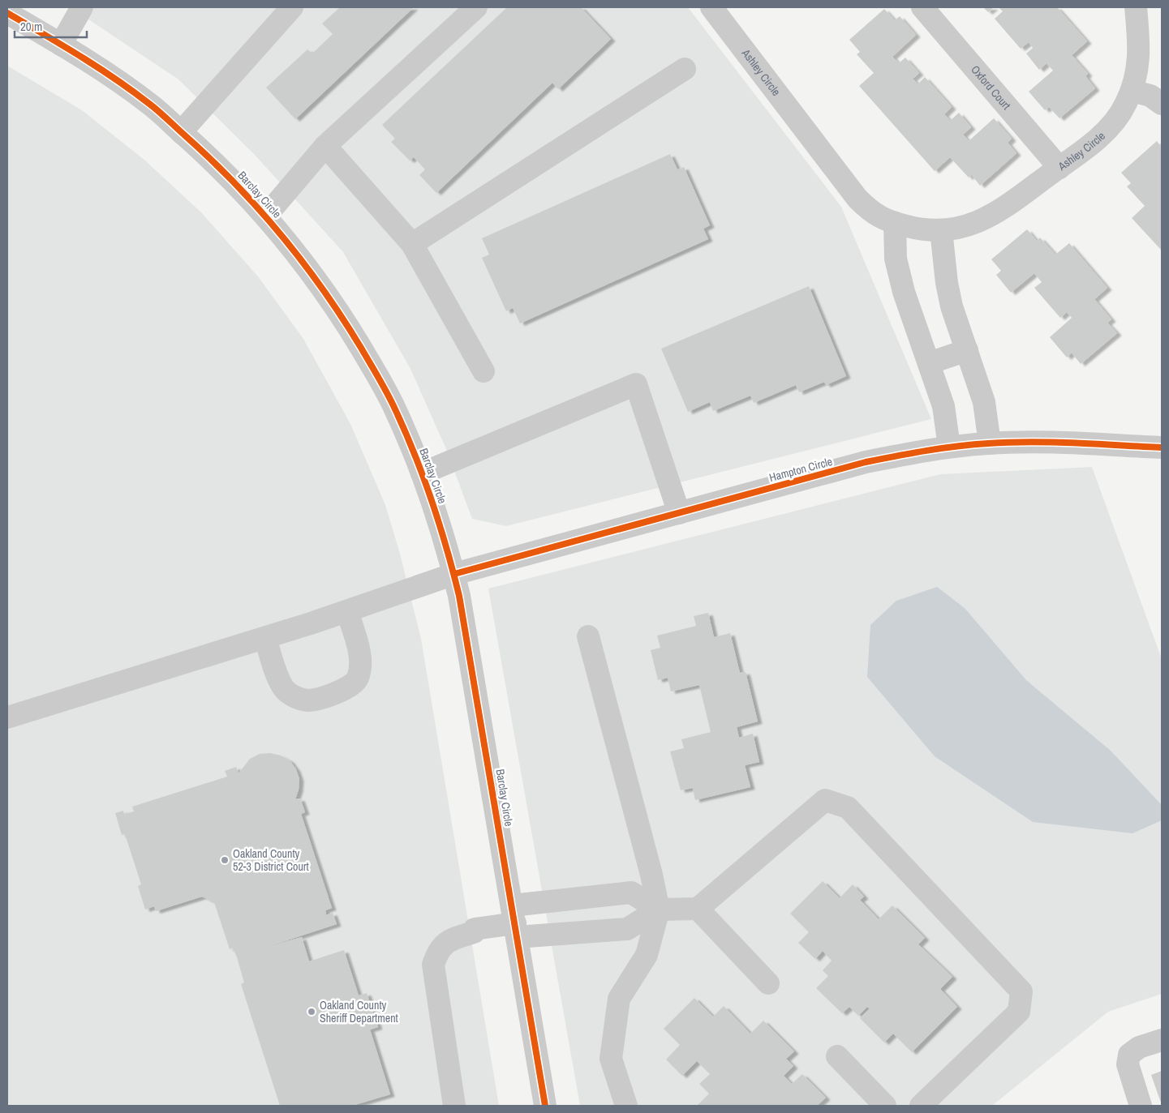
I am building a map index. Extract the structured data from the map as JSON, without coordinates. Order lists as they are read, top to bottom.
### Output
{
  "streets": {
    "street": [
      "Ashley Circle",
      "Oxford Court",
      "Barclay Circle",
      "Hampton Circle"
    ]
  },
  "crossings": [
    ["Ashley Circle", "Oxford Court"],
    ["Barclay Circle", "Hampton Circle"]
  ],
  "places": ["Oakland County 52-3 District Court", "Oakland County Sheriff Department"],
  "scale_bar": "20 m"
}
